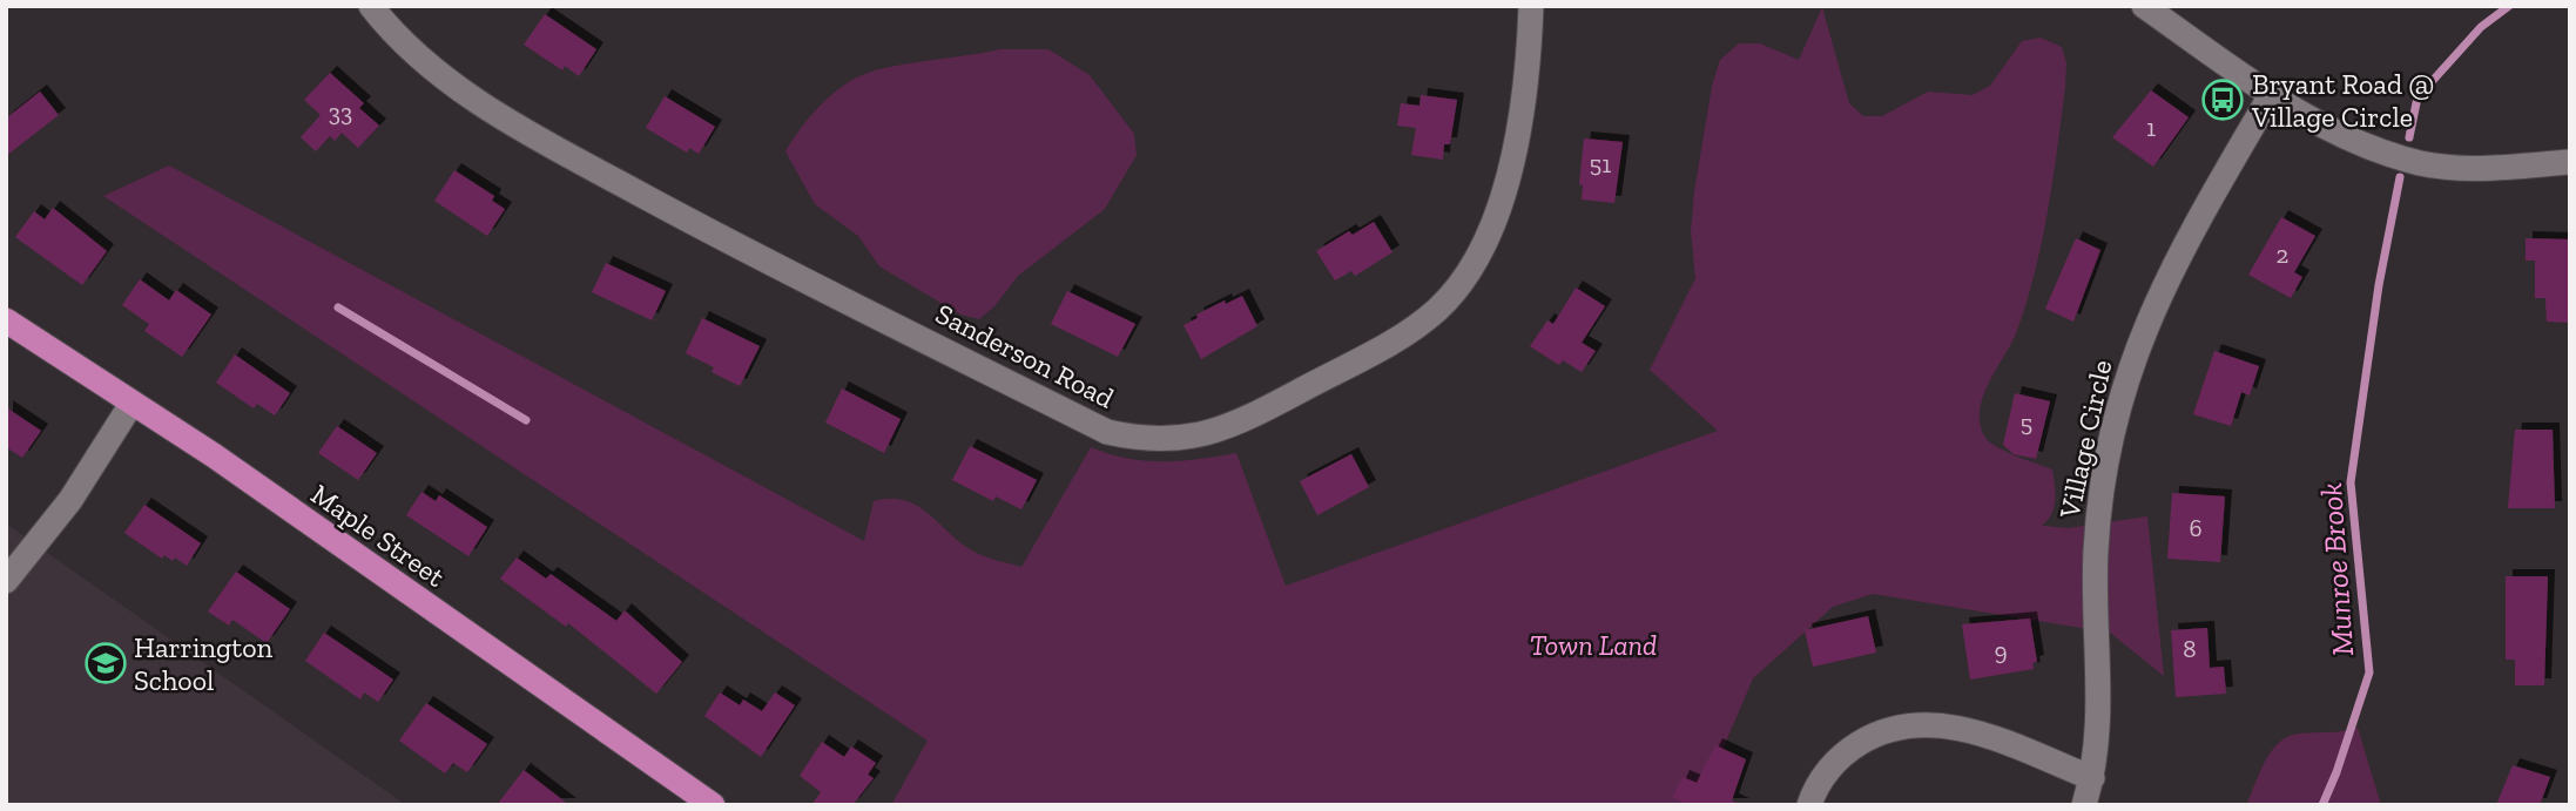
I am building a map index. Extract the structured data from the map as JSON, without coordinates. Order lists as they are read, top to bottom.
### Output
{
  "streets": {
    "main road": ["Maple Street"],
    "street": ["Sanderson Road", "Village Circle"]
  },
  "water": ["Munroe Brook"],
  "parks": ["Town Land"],
  "places": {
    "bus stop": ["Bryant Road @ Village Circle"],
    "school or university": ["Harrington School"]
  },
  "house_numbers": [
    "33",
    "1",
    "51",
    "2",
    "5",
    "6",
    "8",
    "9"
  ]
}
